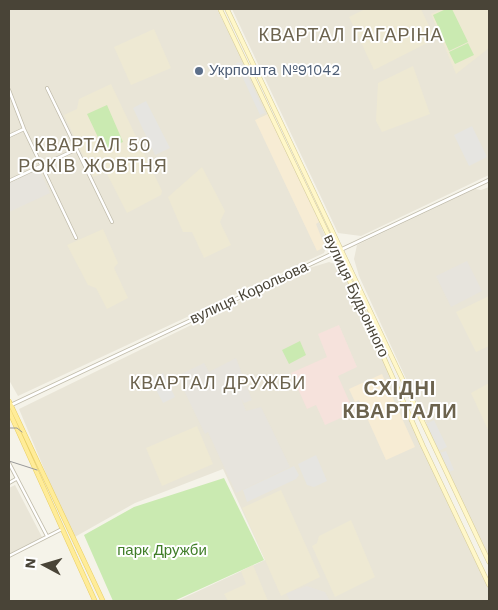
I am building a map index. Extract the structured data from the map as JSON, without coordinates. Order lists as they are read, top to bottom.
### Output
{
  "streets": {
    "main road": ["вулиця Будьонного"],
    "street": ["вулиця Корольова"]
  },
  "crossings": [
    ["вулиця Корольова", "вулиця Будьонного"]
  ],
  "districts": [
    "КВАРТАЛ ГАГАРІНА",
    "КВАРТАЛ 50 РОКІВ ЖОВТНЯ",
    "КВАРТАЛ ДРУЖБИ",
    "СХІДНІ КВАРТАЛИ"
  ],
  "parks": ["парк Дружби"],
  "places": ["Укрпошта №91042"],
  "north": "left"
}
